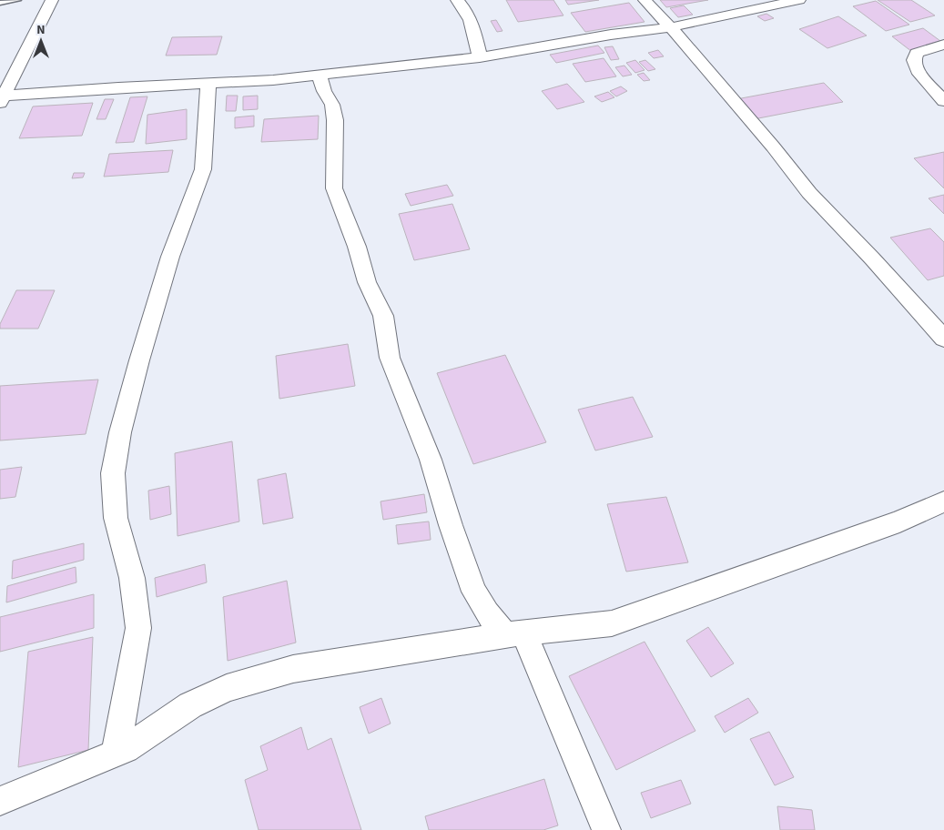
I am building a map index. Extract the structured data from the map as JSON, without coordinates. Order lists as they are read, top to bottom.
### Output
{
  "north": "top"
}
